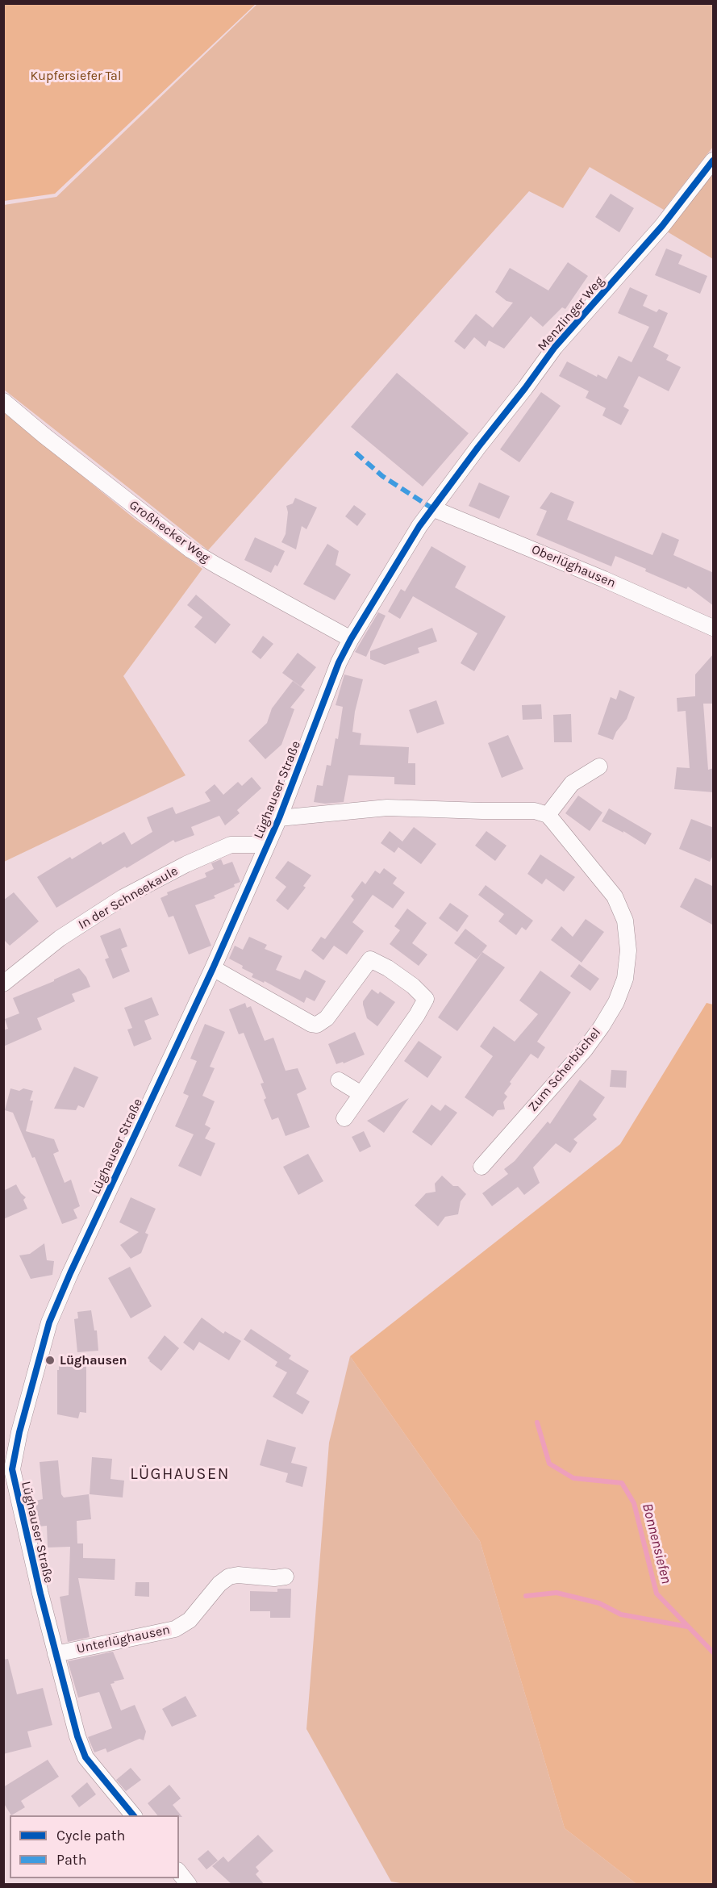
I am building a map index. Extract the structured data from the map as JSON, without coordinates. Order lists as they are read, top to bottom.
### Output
{
  "streets": {
    "street": [
      "Menzlinger Weg",
      "Großhecker Weg",
      "Oberlüghausen",
      "Lüghauser Straße",
      "In der Schneekaule",
      "Zum Scherbüchel",
      "Unterlüghausen"
    ]
  },
  "crossings": [
    ["Menzlinger Weg", "Oberlüghausen"],
    ["Menzlinger Weg", "Lüghauser Straße"],
    ["Großhecker Weg", "Lüghauser Straße"],
    ["Oberlüghausen", "Lüghauser Straße"],
    ["Lüghauser Straße", "In der Schneekaule"],
    ["Lüghauser Straße", "Unterlüghausen"]
  ],
  "districts": ["LÜGHAUSEN"],
  "water": ["Bonnensiefen"],
  "parks": ["Kupfersiefer Tal"],
  "places": ["Lüghausen"],
  "legend": ["Cycle path", "Path"]
}
